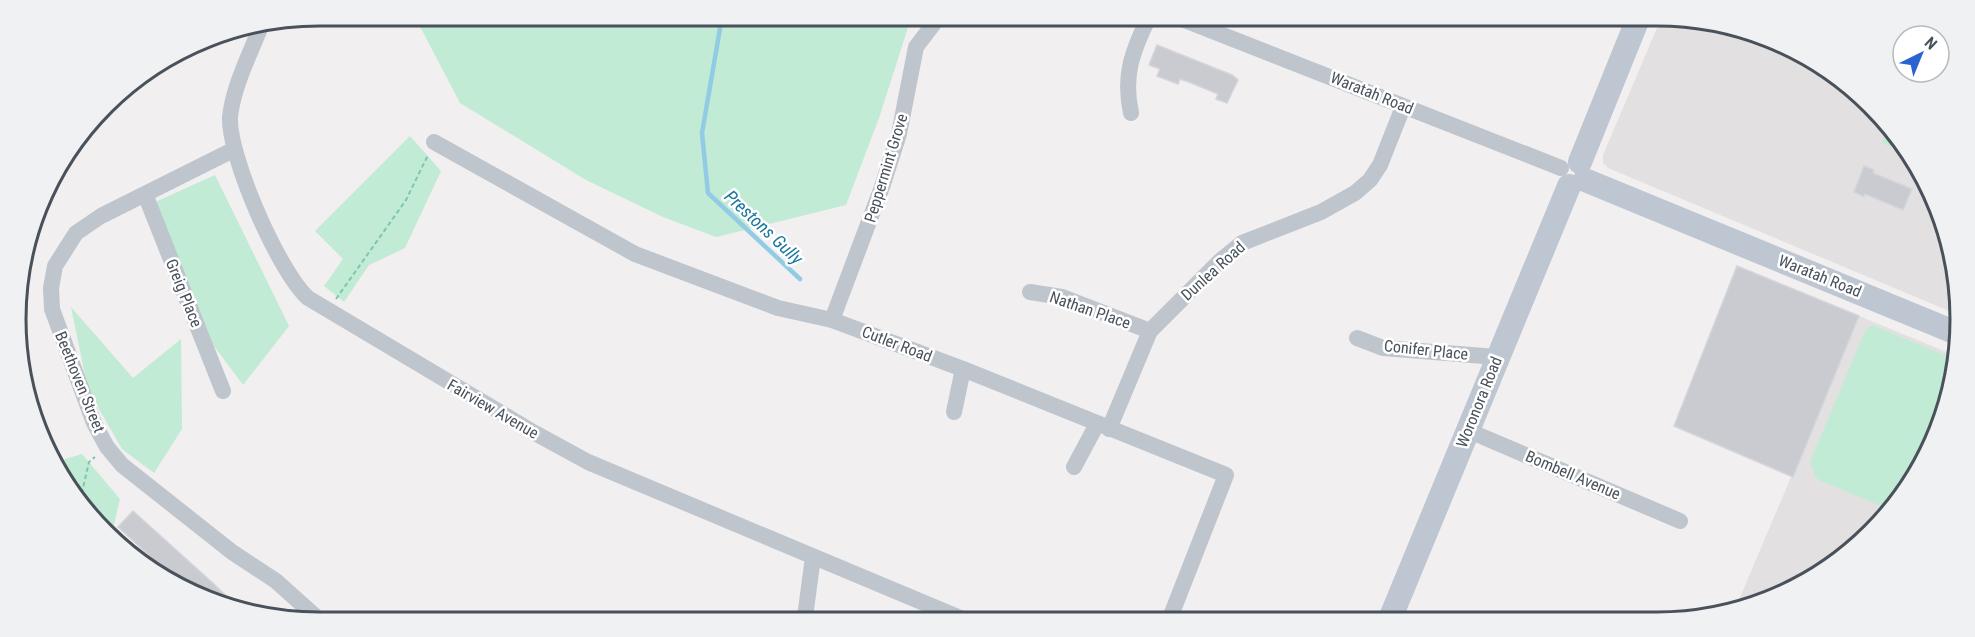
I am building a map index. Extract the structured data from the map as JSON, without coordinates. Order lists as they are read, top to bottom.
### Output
{
  "streets": {
    "street": [
      "Waratah Road",
      "Peppermint Grove",
      "Dunlea Road",
      "Greig Place",
      "Nathan Place",
      "Cutler Road",
      "Conifer Place",
      "Beethoven Street",
      "Woronora Road",
      "Fairview Avenue",
      "Bombell Avenue"
    ]
  },
  "crossings": [
    ["Waratah Road", "Dunlea Road"],
    ["Waratah Road", "Woronora Road"],
    ["Peppermint Grove", "Cutler Road"],
    ["Dunlea Road", "Nathan Place"],
    ["Dunlea Road", "Cutler Road"],
    ["Greig Place", "Beethoven Street"],
    ["Conifer Place", "Woronora Road"],
    ["Beethoven Street", "Fairview Avenue"],
    ["Woronora Road", "Bombell Avenue"]
  ],
  "water": ["Prestons Gully"],
  "north": "top right"
}
